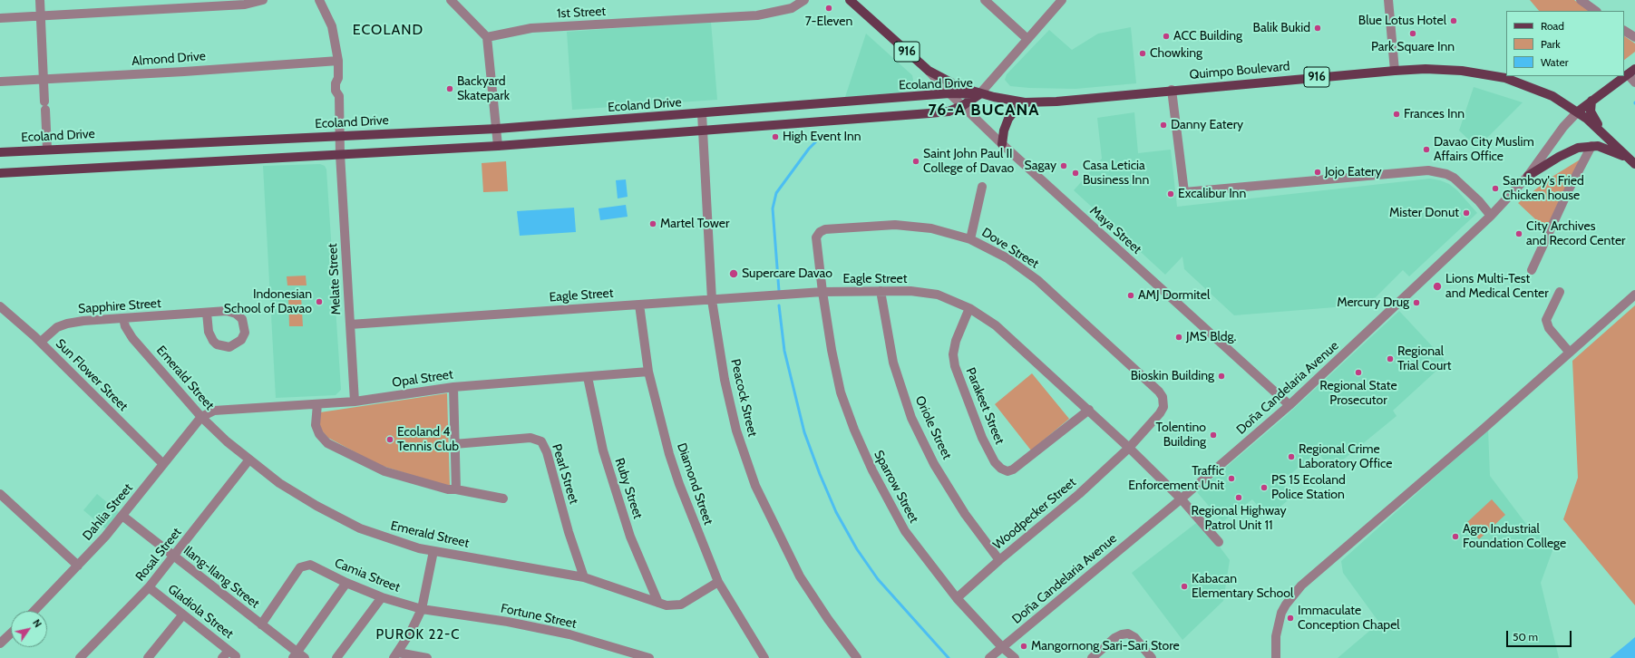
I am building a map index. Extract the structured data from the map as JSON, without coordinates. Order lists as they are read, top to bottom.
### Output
{
  "streets": {
    "main road": ["916", "Quimpo Boulevard", "Ecoland Drive"],
    "street": [
      "1st Street",
      "Almond Drive",
      "Maya Street",
      "Dove Street",
      "Melate Street",
      "Eagle Street",
      "Sapphire Street",
      "Sun Flower Street",
      "Emerald Street",
      "Opal Street",
      "Doña Candelaria Avenue",
      "Peacock Street",
      "Parakeet Street",
      "Oriole Street",
      "Pearl Street",
      "Diamond Street",
      "Sparrow Street",
      "Ruby Street",
      "Dahlia Street",
      "Woodpecker Street",
      "Rosal Street",
      "Camia Street",
      "Ilang-Ilang Street",
      "Gladiola Street",
      "Fortune Street"
    ]
  },
  "crossings": [
    ["Almond Drive", "Melate Street"],
    ["Quimpo Boulevard", "Ecoland Drive"],
    ["Quimpo Boulevard", "Maya Street"],
    ["Quimpo Boulevard", "Doña Candelaria Avenue"],
    ["Ecoland Drive", "Maya Street"],
    ["Ecoland Drive", "Melate Street"],
    ["Ecoland Drive", "Peacock Street"],
    ["Maya Street", "Doña Candelaria Avenue"],
    ["Dove Street", "Eagle Street"],
    ["Dove Street", "Sparrow Street"],
    ["Dove Street", "Woodpecker Street"],
    ["Melate Street", "Eagle Street"],
    ["Melate Street", "Opal Street"],
    ["Eagle Street", "Doña Candelaria Avenue"],
    ["Eagle Street", "Peacock Street"],
    ["Eagle Street", "Parakeet Street"],
    ["Eagle Street", "Oriole Street"],
    ["Eagle Street", "Diamond Street"],
    ["Eagle Street", "Sparrow Street"],
    ["Eagle Street", "Woodpecker Street"],
    ["Sapphire Street", "Sun Flower Street"],
    ["Sapphire Street", "Emerald Street"],
    ["Sun Flower Street", "Dahlia Street"],
    ["Emerald Street", "Opal Street"],
    ["Emerald Street", "Pearl Street"],
    ["Emerald Street", "Diamond Street"],
    ["Emerald Street", "Ruby Street"],
    ["Emerald Street", "Dahlia Street"],
    ["Emerald Street", "Rosal Street"],
    ["Opal Street", "Diamond Street"],
    ["Opal Street", "Ruby Street"],
    ["Opal Street", "Dahlia Street"],
    ["Doña Candelaria Avenue", "Sparrow Street"],
    ["Oriole Street", "Woodpecker Street"],
    ["Sparrow Street", "Woodpecker Street"],
    ["Dahlia Street", "Ilang-Ilang Street"],
    ["Rosal Street", "Ilang-Ilang Street"],
    ["Rosal Street", "Gladiola Street"],
    ["Camia Street", "Ilang-Ilang Street"],
    ["Camia Street", "Fortune Street"]
  ],
  "districts": ["ECOLAND", "76-A BUCANA", "PUROK 22-C"],
  "places": [
    "7-Eleven",
    "Blue Lotus Hotel",
    "Balik Bukid",
    "Park Square Inn",
    "ACC Building",
    "Chowking",
    "Backyard Skatepark",
    "Frances Inn",
    "Danny Eatery",
    "High Event Inn",
    "Davao City Muslim Affairs Office",
    "Saint John Paul II College of Davao",
    "Sagay",
    "Jojo Eatery",
    "Casa Leticia Business Inn",
    "Samboy's Fried Chicken house",
    "Excalibur Inn",
    "Mister Donut",
    "Martel Tower",
    "City Archives and Record Center",
    "Supercare Davao",
    "Lions Multi-Test and Medical Center",
    "AMJ Dormitel",
    "Indonesian School of Davao",
    "Mercury Drug",
    "JMS Bldg.",
    "Regional Trial Court",
    "Regional State Prosecutor",
    "Bioskin Building",
    "Tolentino Building",
    "Ecoland 4 Tennis Club",
    "Regional Crime Laboratory Office",
    "Traffic Enforcement Unit",
    "PS 15 Ecoland Police Station",
    "Regional Highway Patrol Unit 11",
    "Agro Industrial Foundation College",
    "Kabacan Elementary School",
    "Immaculate Conception Chapel",
    "Mangornong Sari-Sari Store"
  ],
  "legend": ["Road", "Park", "Water"],
  "scale_bar": "50 m",
  "north": "top right"
}
